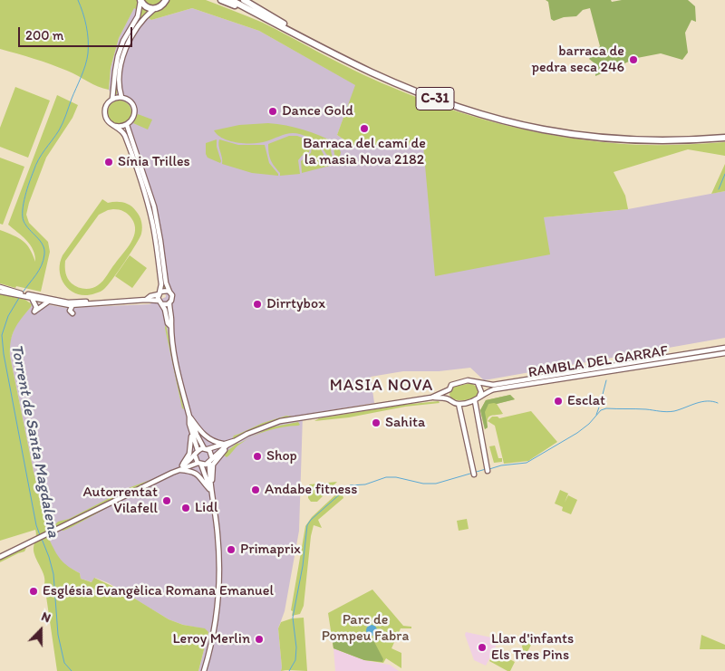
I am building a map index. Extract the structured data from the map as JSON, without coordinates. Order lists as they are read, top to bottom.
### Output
{
  "streets": {
    "highway": ["C-31"],
    "street": ["RAMBLA DEL GARRAF"]
  },
  "districts": ["MASIA NOVA"],
  "water": ["Torrent de Santa Magdalena"],
  "parks": ["Parc de Pompeu Fabra"],
  "places": [
    "barraca de pedra seca 246",
    "Dance Gold",
    "Barraca del camí de la masia Nova 2182",
    "Sínia Trilles",
    "Dirrtybox",
    "Esclat",
    "Sahita",
    "Shop",
    "Andabe fitness",
    "Autorrentat Vilafell",
    "Lidl",
    "Primaprix",
    "Església Evangèlica Romana Emanuel",
    "Leroy Merlin",
    "Llar d'infants Els Tres Pins"
  ],
  "scale_bar": "200 m",
  "north": "top"
}
